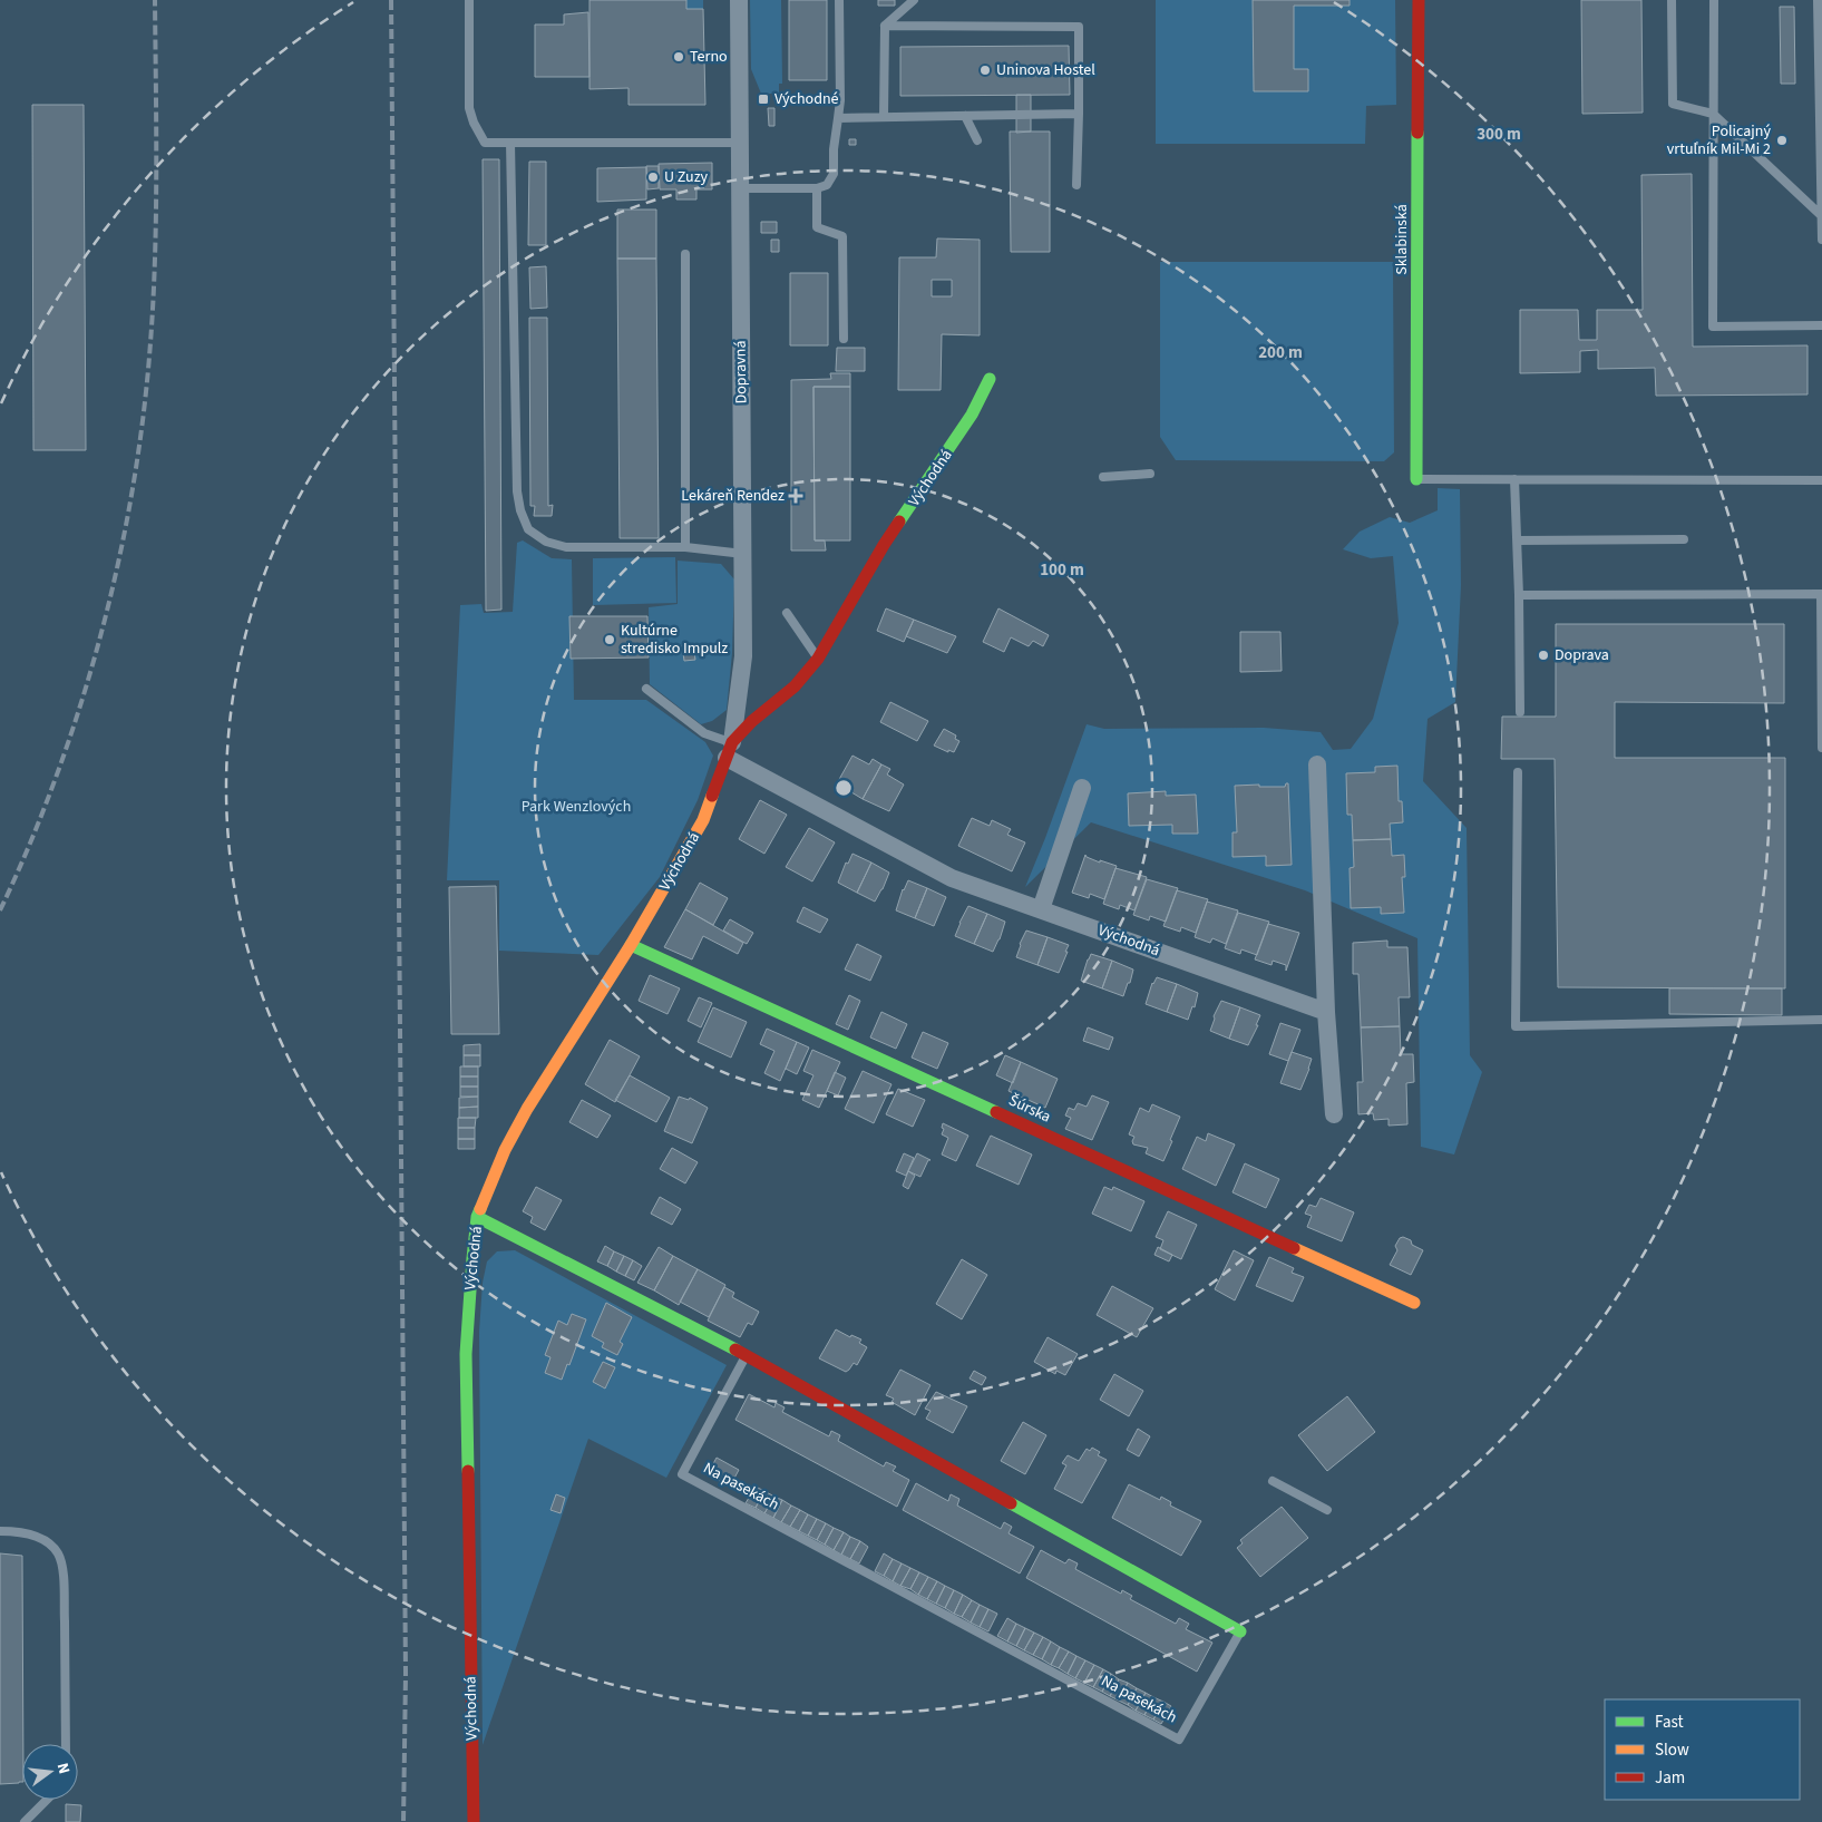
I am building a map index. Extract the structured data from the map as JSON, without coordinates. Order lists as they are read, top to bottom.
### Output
{
  "streets": {
    "street": [
      "Sklabinská",
      "Dopravná",
      "Východná",
      "Šúrska",
      "Na pasekách"
    ]
  },
  "crossings": [
    ["Dopravná", "Východná"],
    ["Východná", "Šúrska"],
    ["Východná", "Na pasekách"]
  ],
  "parks": ["Park Wenzlových"],
  "places": {
    "other": [
      "Terno",
      "Uninova Hostel",
      "Policajný vrtuľník Mil-Mi 2",
      "U Zuzy",
      "Kultúrne stredisko Impulz",
      "Doprava"
    ],
    "transit": ["Východné"],
    "health": ["Lekáreň Rendez"]
  },
  "legend": ["Fast", "Slow", "Jam"],
  "north": "right",
  "rings": ["300 m", "200 m", "100 m"]
}
